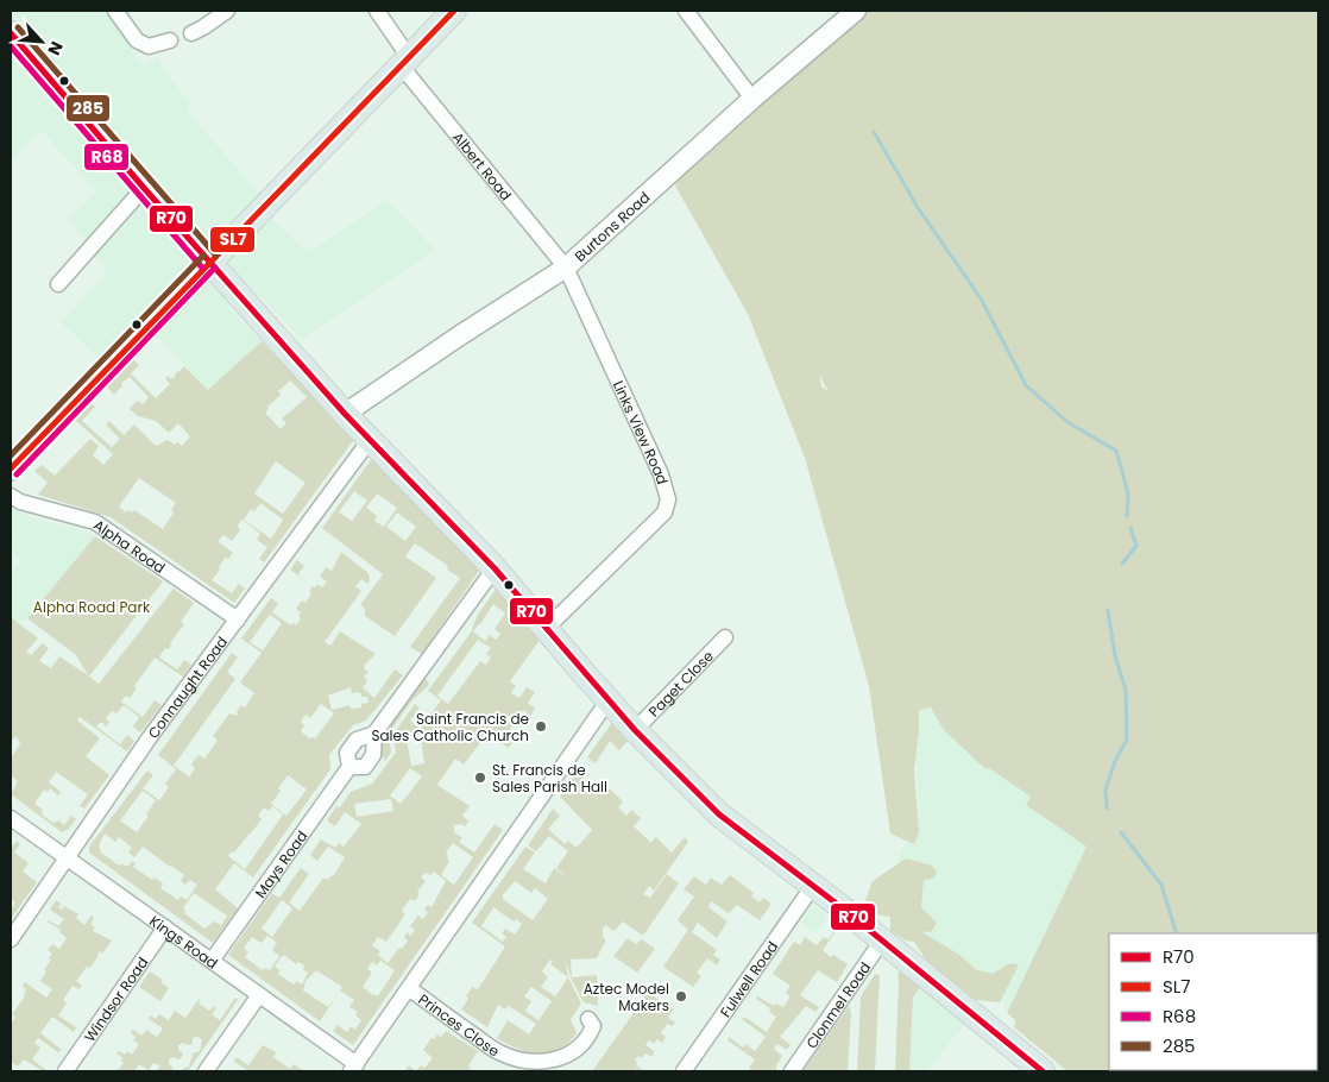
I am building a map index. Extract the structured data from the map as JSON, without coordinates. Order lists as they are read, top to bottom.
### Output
{
  "streets": {
    "street": [
      "Albert Road",
      "Burtons Road",
      "Links View Road",
      "Alpha Road",
      "Paget Close",
      "Connaught Road",
      "Mays Road",
      "Kings Road",
      "Fulwell Road",
      "Windsor Road",
      "Clonmel Road",
      "Princes Close"
    ]
  },
  "crossings": [
    ["Albert Road", "Burtons Road"],
    ["Albert Road", "Links View Road"],
    ["Burtons Road", "Links View Road"],
    ["Alpha Road", "Connaught Road"],
    ["Connaught Road", "Kings Road"],
    ["Mays Road", "Kings Road"],
    ["Kings Road", "Windsor Road"]
  ],
  "parks": ["Alpha Road Park"],
  "places": ["Saint Francis de Sales Catholic Church", "St. Francis de Sales Parish Hall", "Aztec Model Makers"],
  "lines": [
    "transit line SL7",
    "transit line 285",
    "transit line R70",
    "transit line R68"
  ],
  "legend": [
    "R70",
    "SL7",
    "R68",
    "285"
  ],
  "north": "bottom right"
}
